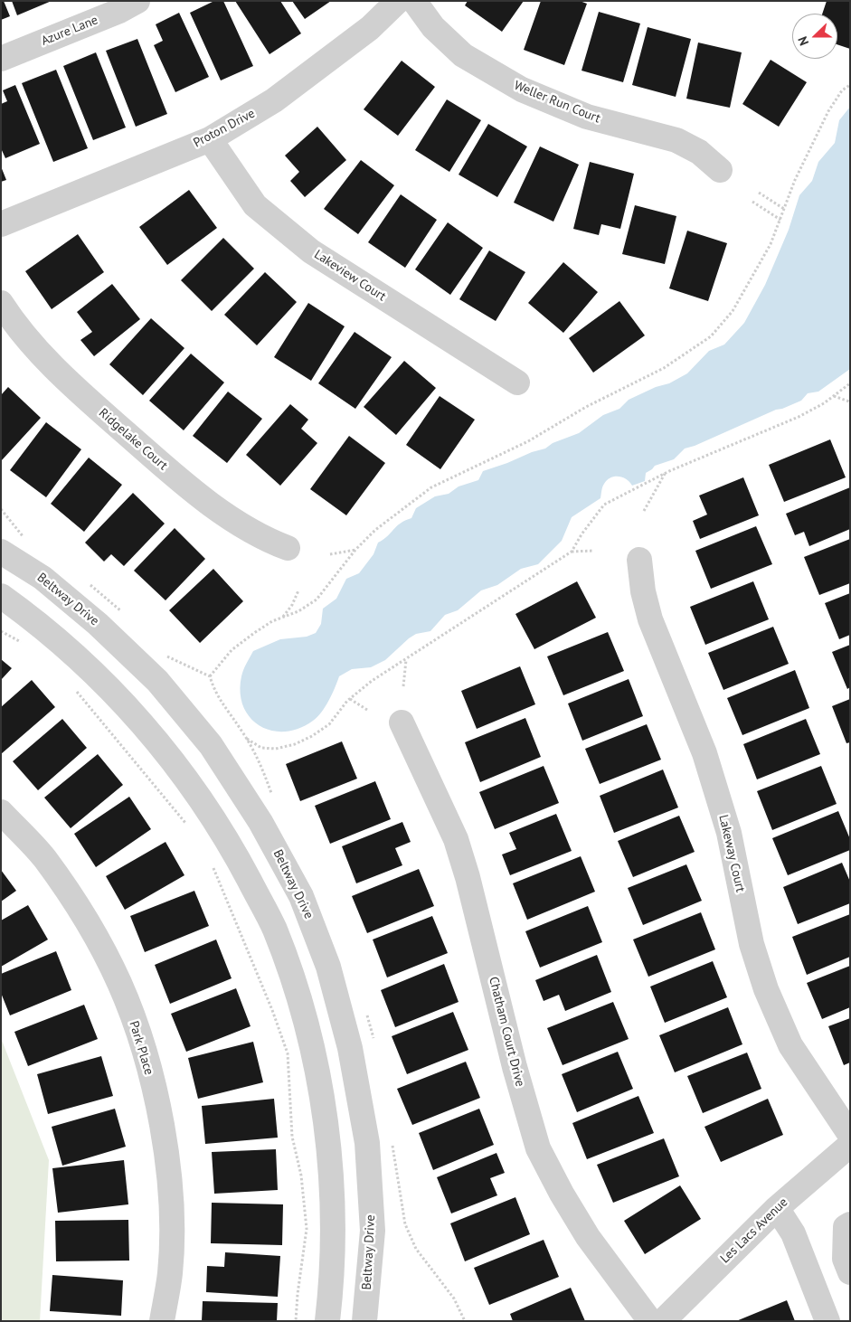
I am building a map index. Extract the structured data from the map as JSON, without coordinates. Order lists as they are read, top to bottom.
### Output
{
  "streets": {
    "street": [
      "Azure Lane",
      "Weller Run Court",
      "Proton Drive",
      "Lakeview Court",
      "Ridgelake Court",
      "Beltway Drive",
      "Lakeway Court",
      "Chatham Court Drive",
      "Park Place",
      "Les Lacs Avenue"
    ]
  },
  "crossings": [
    ["Proton Drive", "Lakeview Court"]
  ],
  "north": "left"
}
